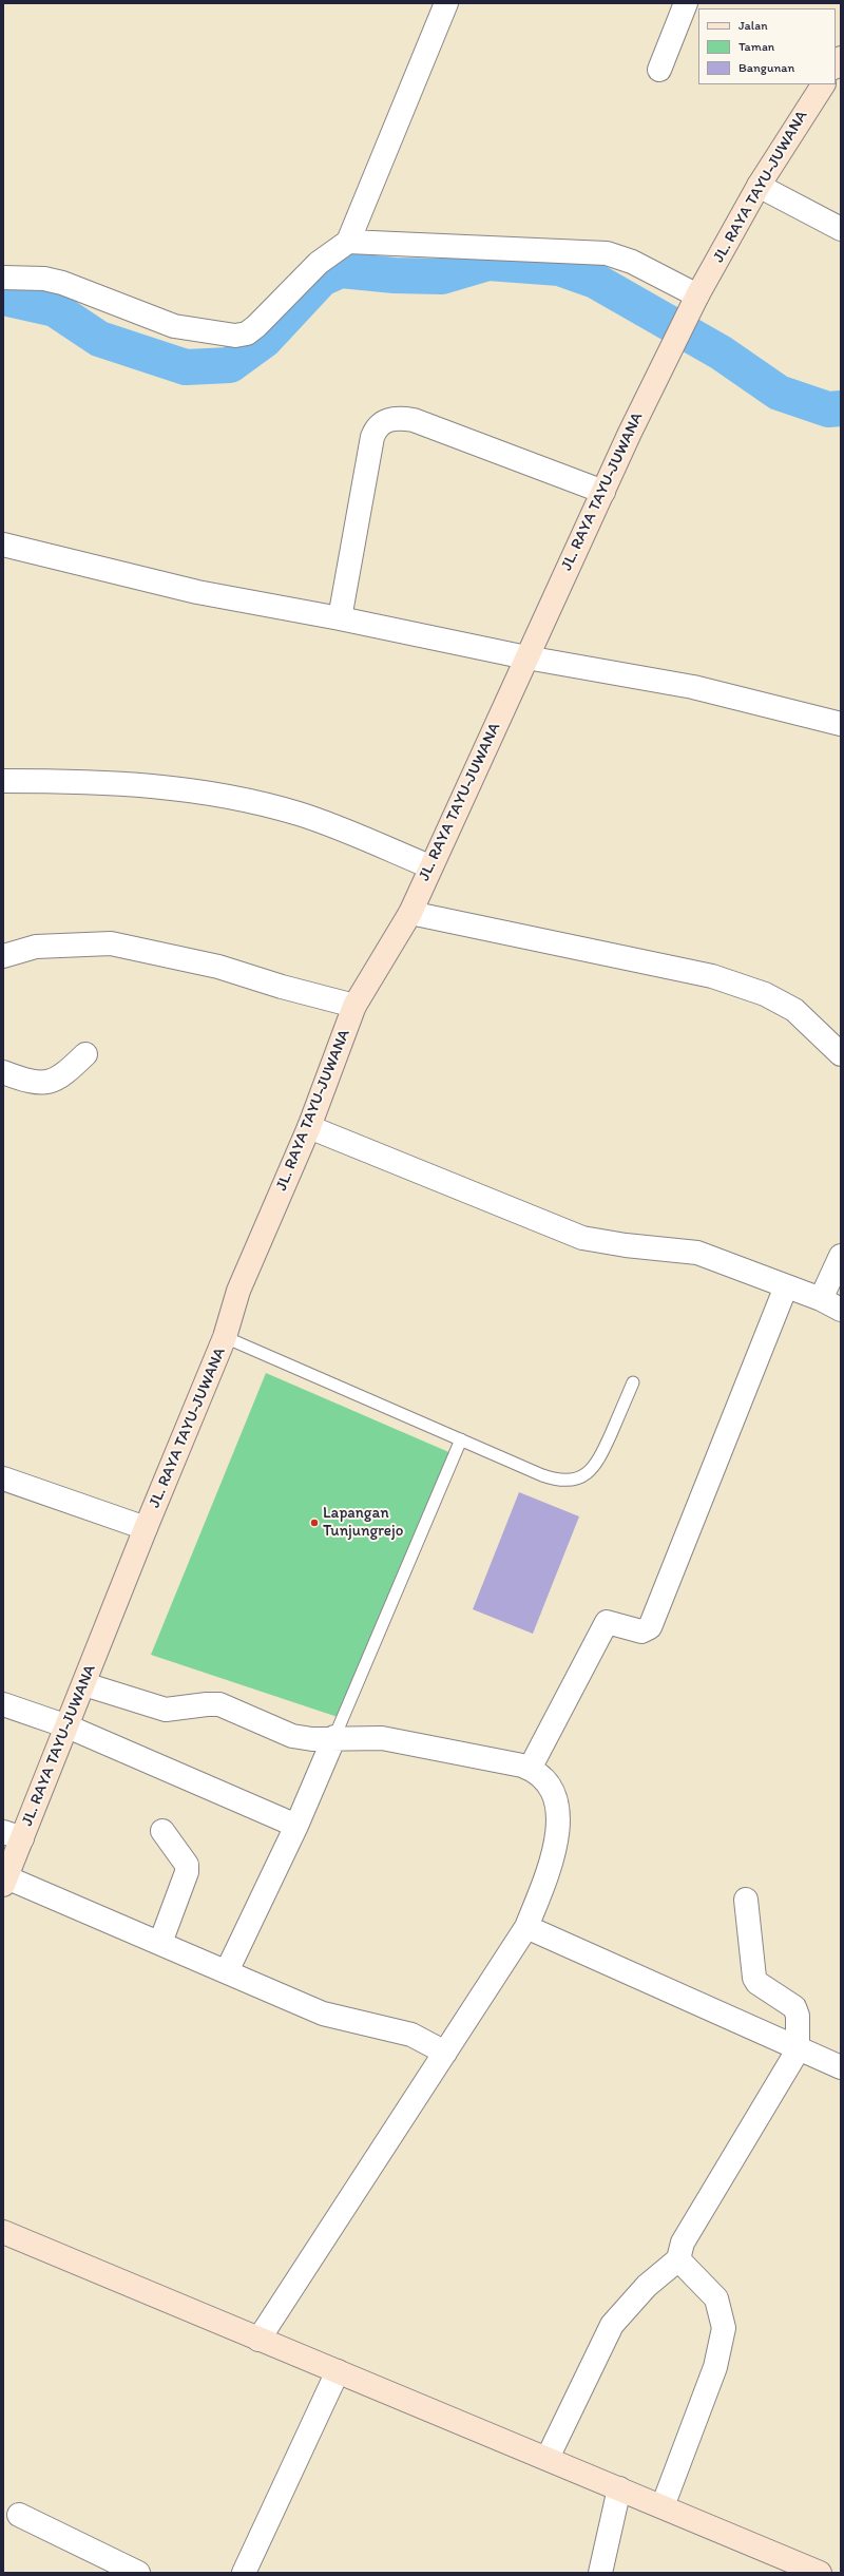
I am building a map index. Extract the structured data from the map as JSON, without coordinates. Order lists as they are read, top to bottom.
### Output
{
  "streets": {
    "main road": ["JL. RAYA TAYU-JUWANA"]
  },
  "places": ["Lapangan Tunjungrejo"],
  "legend": ["Jalan", "Taman", "Bangunan"]
}
